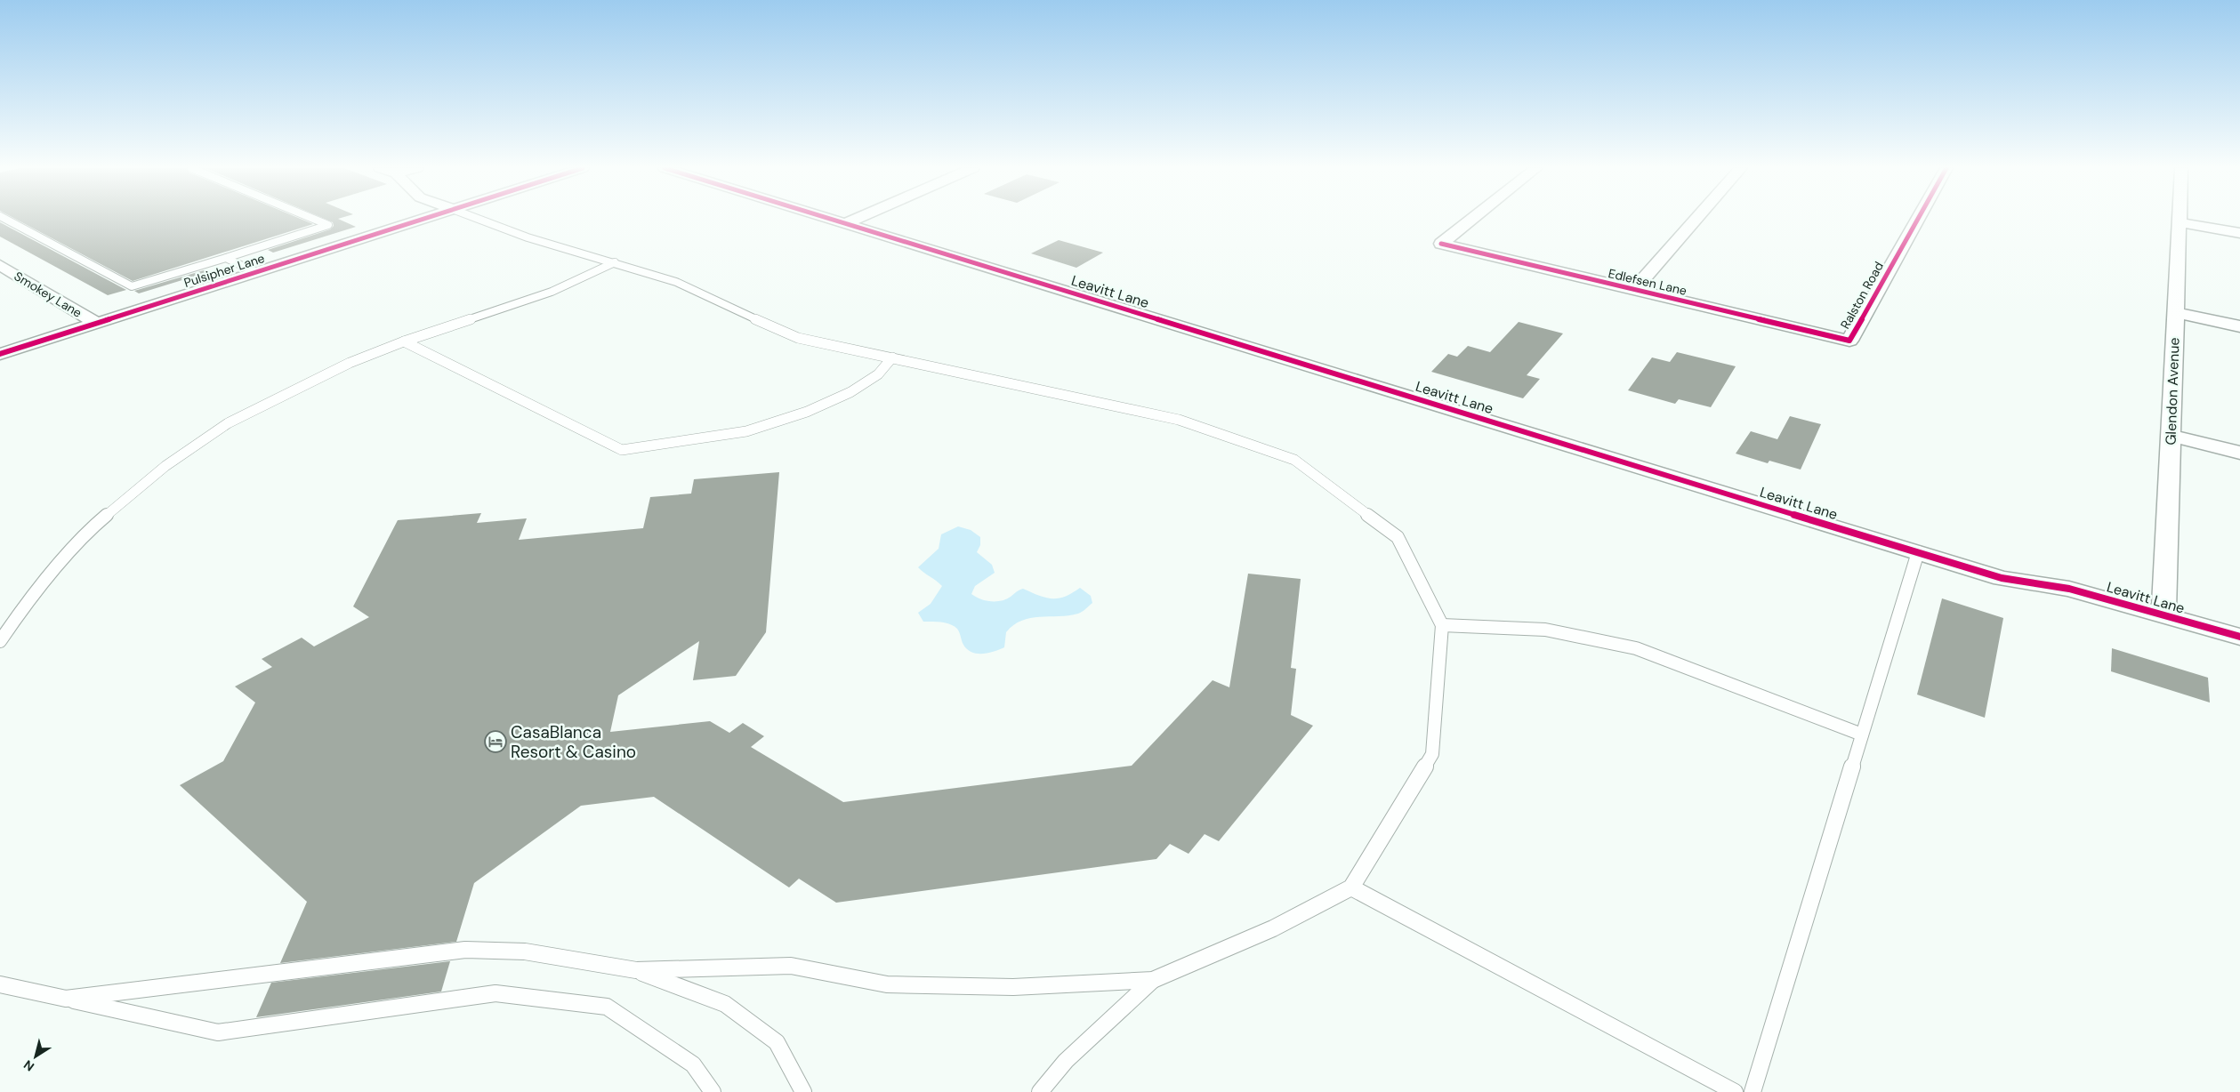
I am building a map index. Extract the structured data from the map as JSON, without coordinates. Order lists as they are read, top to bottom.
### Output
{
  "streets": {
    "street": [
      "Pulsipher Lane",
      "Edlefsen Lane",
      "Leavitt Lane",
      "Smokey Lane",
      "Ralston Road",
      "Glendon Avenue"
    ]
  },
  "crossings": [
    ["Pulsipher Lane", "Smokey Lane"],
    ["Edlefsen Lane", "Ralston Road"],
    ["Leavitt Lane", "Glendon Avenue"]
  ],
  "places": {
    "hotel": ["CasaBlanca Resort & Casino"]
  },
  "north": "bottom left"
}
